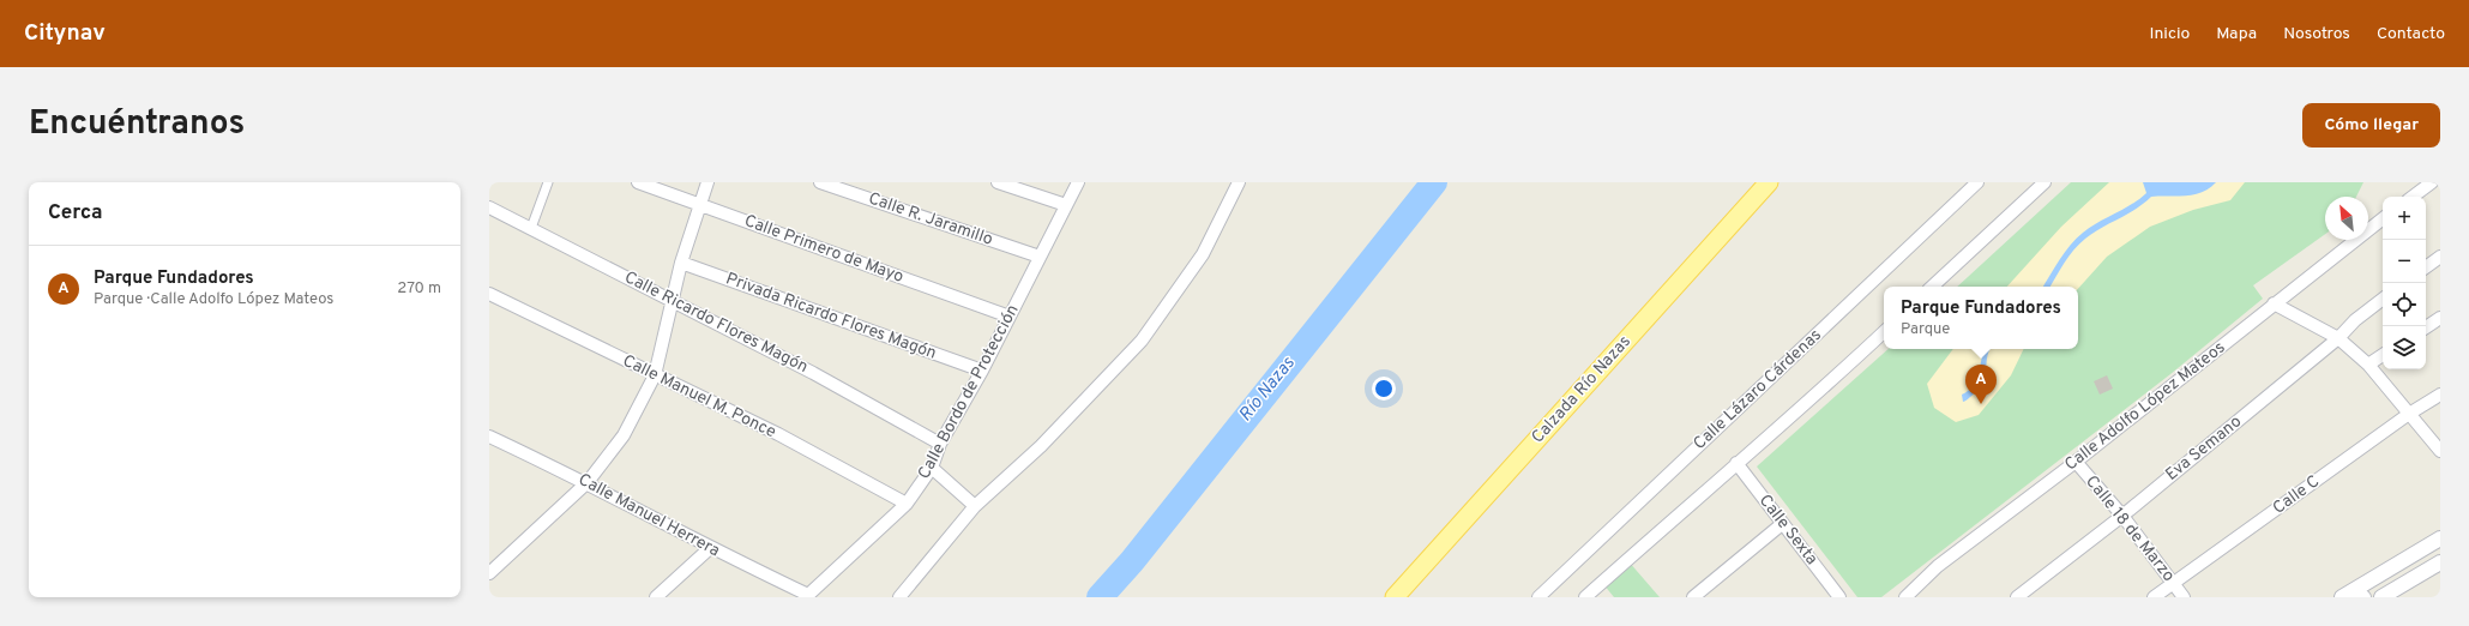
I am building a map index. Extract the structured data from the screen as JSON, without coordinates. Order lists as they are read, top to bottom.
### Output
{
  "streets": {
    "main road": ["Calzada Río Nazas"],
    "street": [
      "Calle R. Jaramillo",
      "Calle Primero de Mayo",
      "Privada Ricardo Flores Magón",
      "Calle Ricardo Flores Magón",
      "Calle Lázaro Cárdenas",
      "Calle Bordo de Protección",
      "Calle Manuel M. Ponce",
      "Calle Adolfo López Mateos",
      "Eva Semano",
      "Calle C",
      "Calle Manuel Herrera",
      "Calle 18 de Marzo",
      "Calle Sexta"
    ]
  },
  "crossings": [
    ["Calle R. Jaramillo", "Calle Bordo de Protección"],
    ["Calle Primero de Mayo", "Calle Bordo de Protección"],
    ["Privada Ricardo Flores Magón", "Calle Bordo de Protección"],
    ["Calle Ricardo Flores Magón", "Calle Bordo de Protección"],
    ["Calle Bordo de Protección", "Calle Manuel M. Ponce"],
    ["Calle Bordo de Protección", "Calle Manuel Herrera"],
    ["Calle Adolfo López Mateos", "Calle 18 de Marzo"],
    ["Eva Semano", "Calle 18 de Marzo"],
    ["Calle C", "Calle 18 de Marzo"]
  ],
  "water": ["Río Nazas"],
  "north": "top left",
  "page": {
    "header": "Citynav",
    "nav": [
      "Inicio",
      "Mapa",
      "Nosotros",
      "Contacto"
    ],
    "title": "Encuéntranos",
    "buttons": "Cómo llegar",
    "heading": "Cerca",
    "map_buttons": ["+", "−"],
    "list": [
      {
        "mark": "A",
        "name": "Parque Fundadores",
        "note": "Parque · Calle Adolfo López Mateos",
        "value": "270 m"
      }
    ],
    "popup": ["Parque Fundadores", "Parque"],
    "pins": "A"
  }
}
